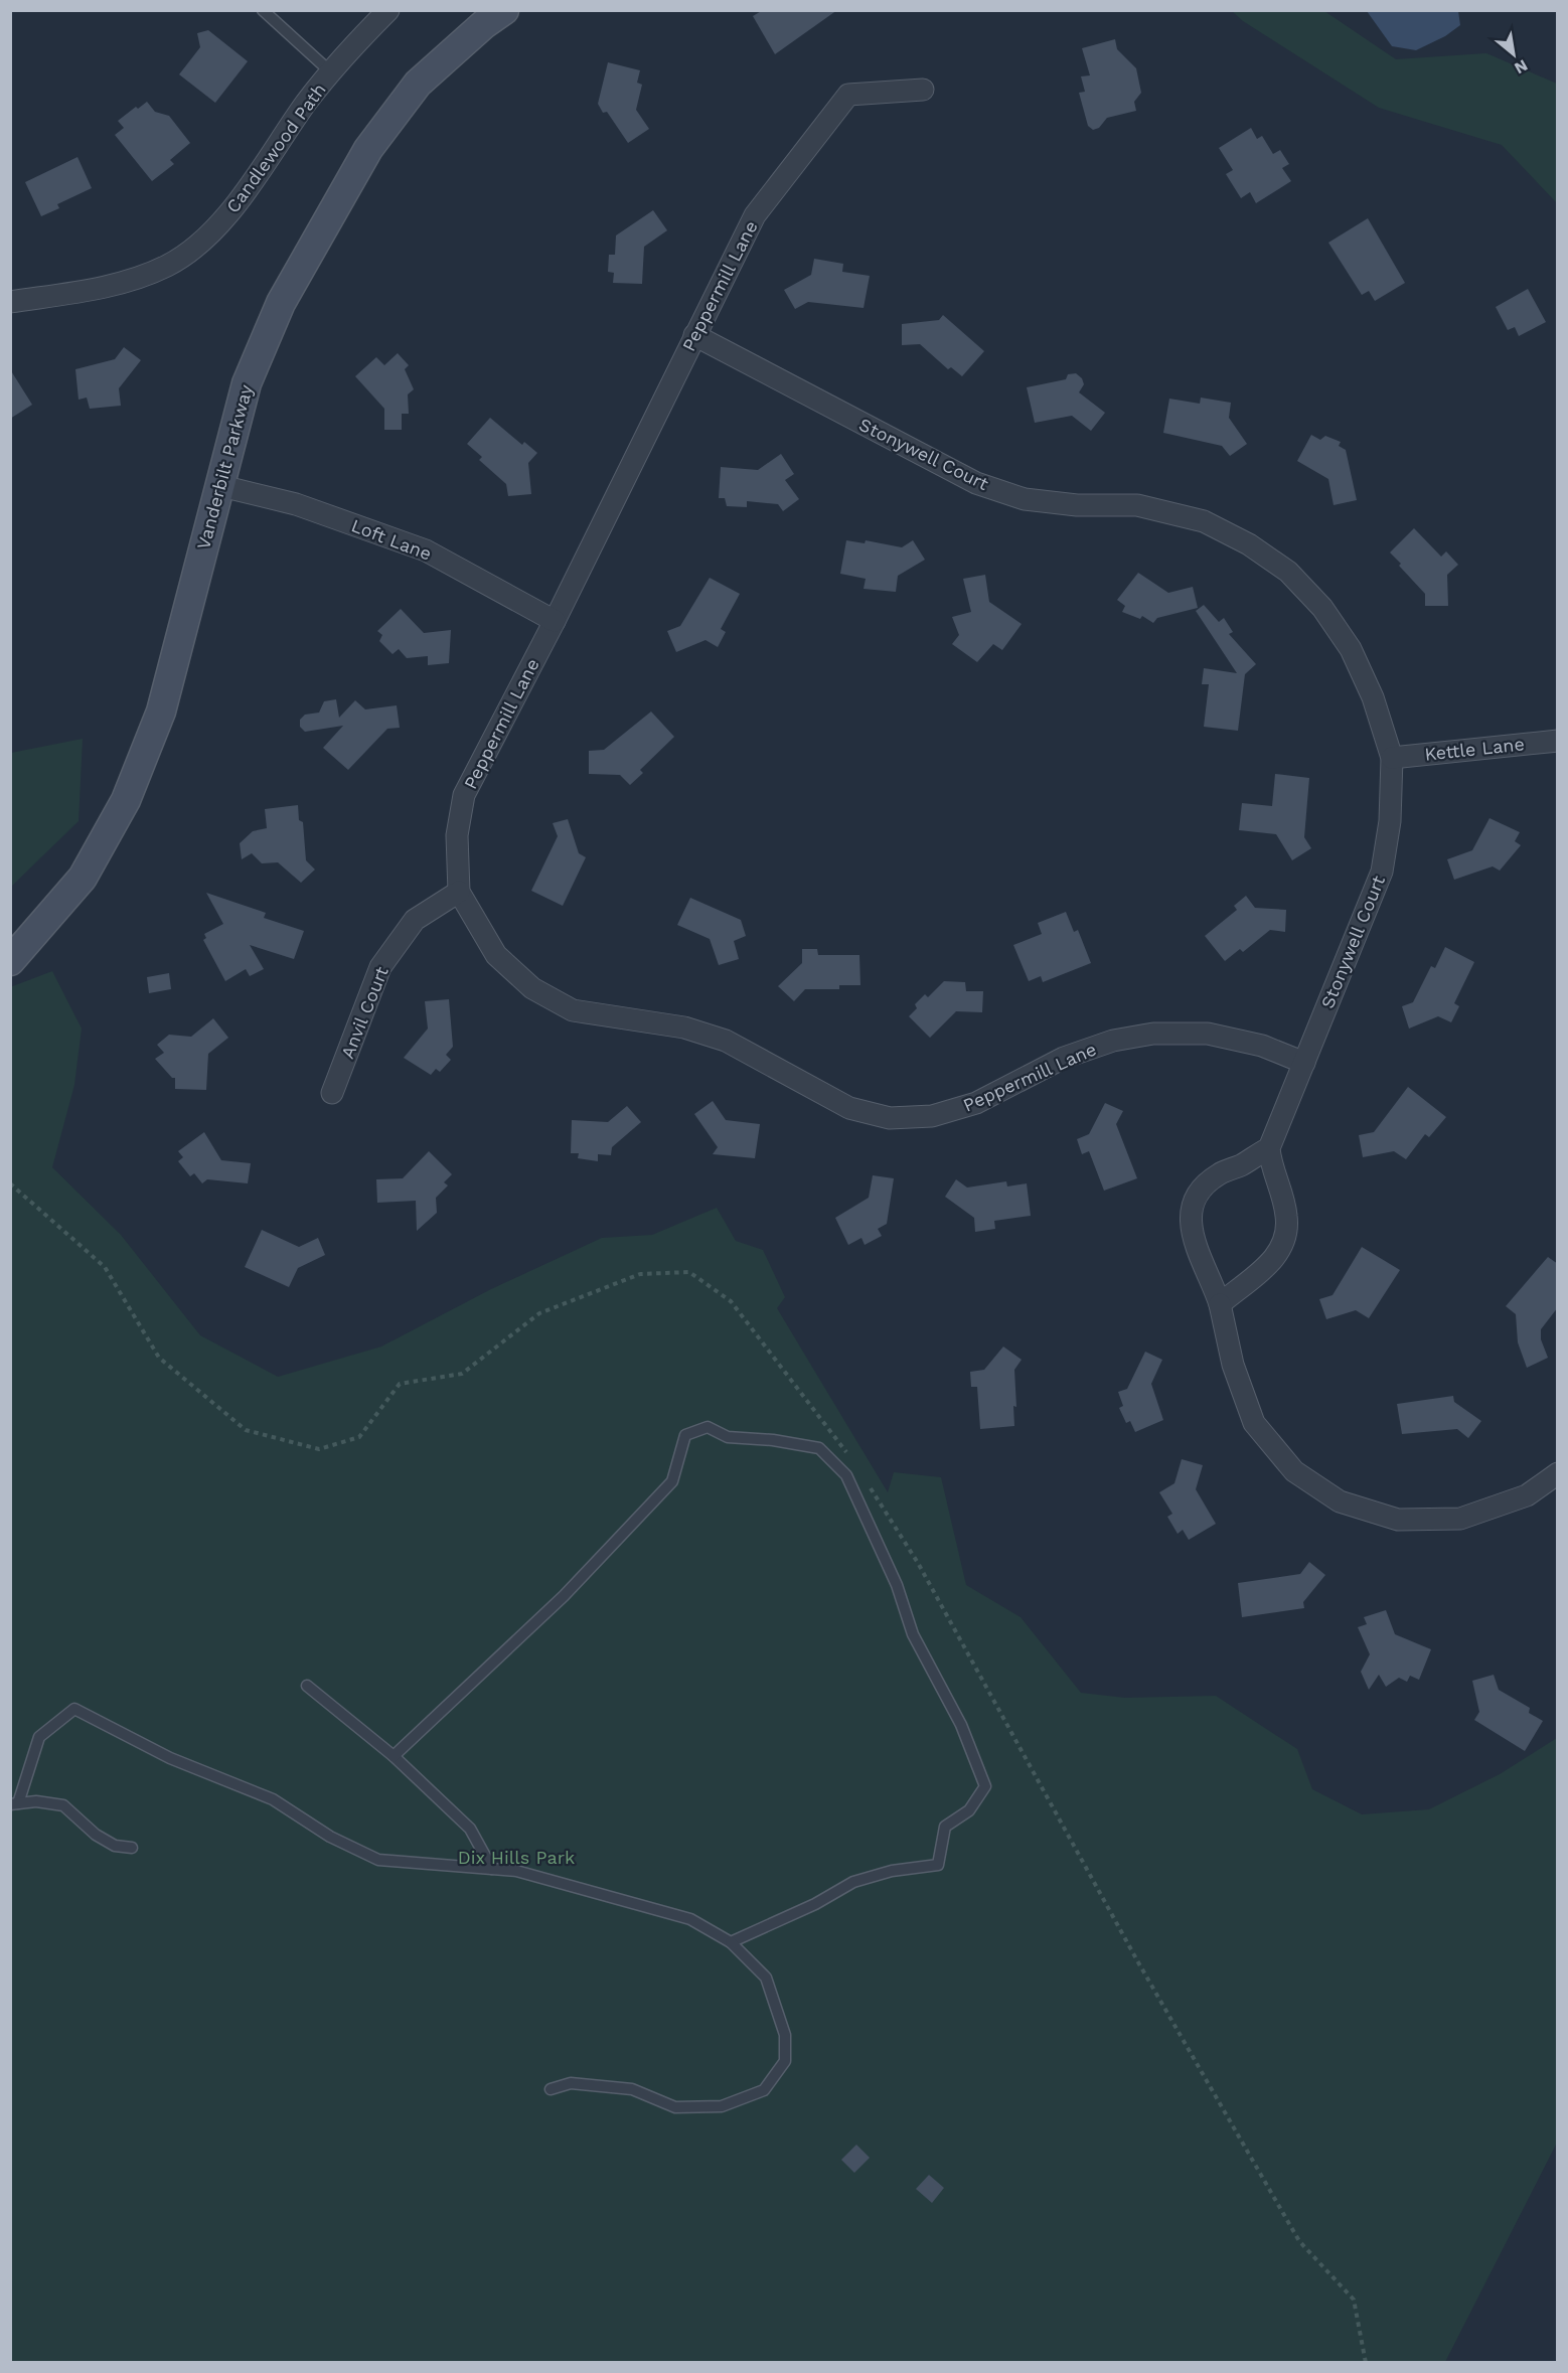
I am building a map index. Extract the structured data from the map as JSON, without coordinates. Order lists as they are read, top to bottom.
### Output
{
  "streets": {
    "main road": ["Vanderbilt Parkway"],
    "street": [
      "Candlewood Path",
      "Peppermill Lane",
      "Stonywell Court",
      "Loft Lane",
      "Kettle Lane",
      "Anvil Court"
    ]
  },
  "crossings": [
    ["Peppermill Lane", "Stonywell Court"],
    ["Peppermill Lane", "Loft Lane"],
    ["Peppermill Lane", "Anvil Court"],
    ["Stonywell Court", "Kettle Lane"],
    ["Vanderbilt Parkway", "Loft Lane"]
  ],
  "parks": ["Dix Hills Park"],
  "north": "bottom right"
}
